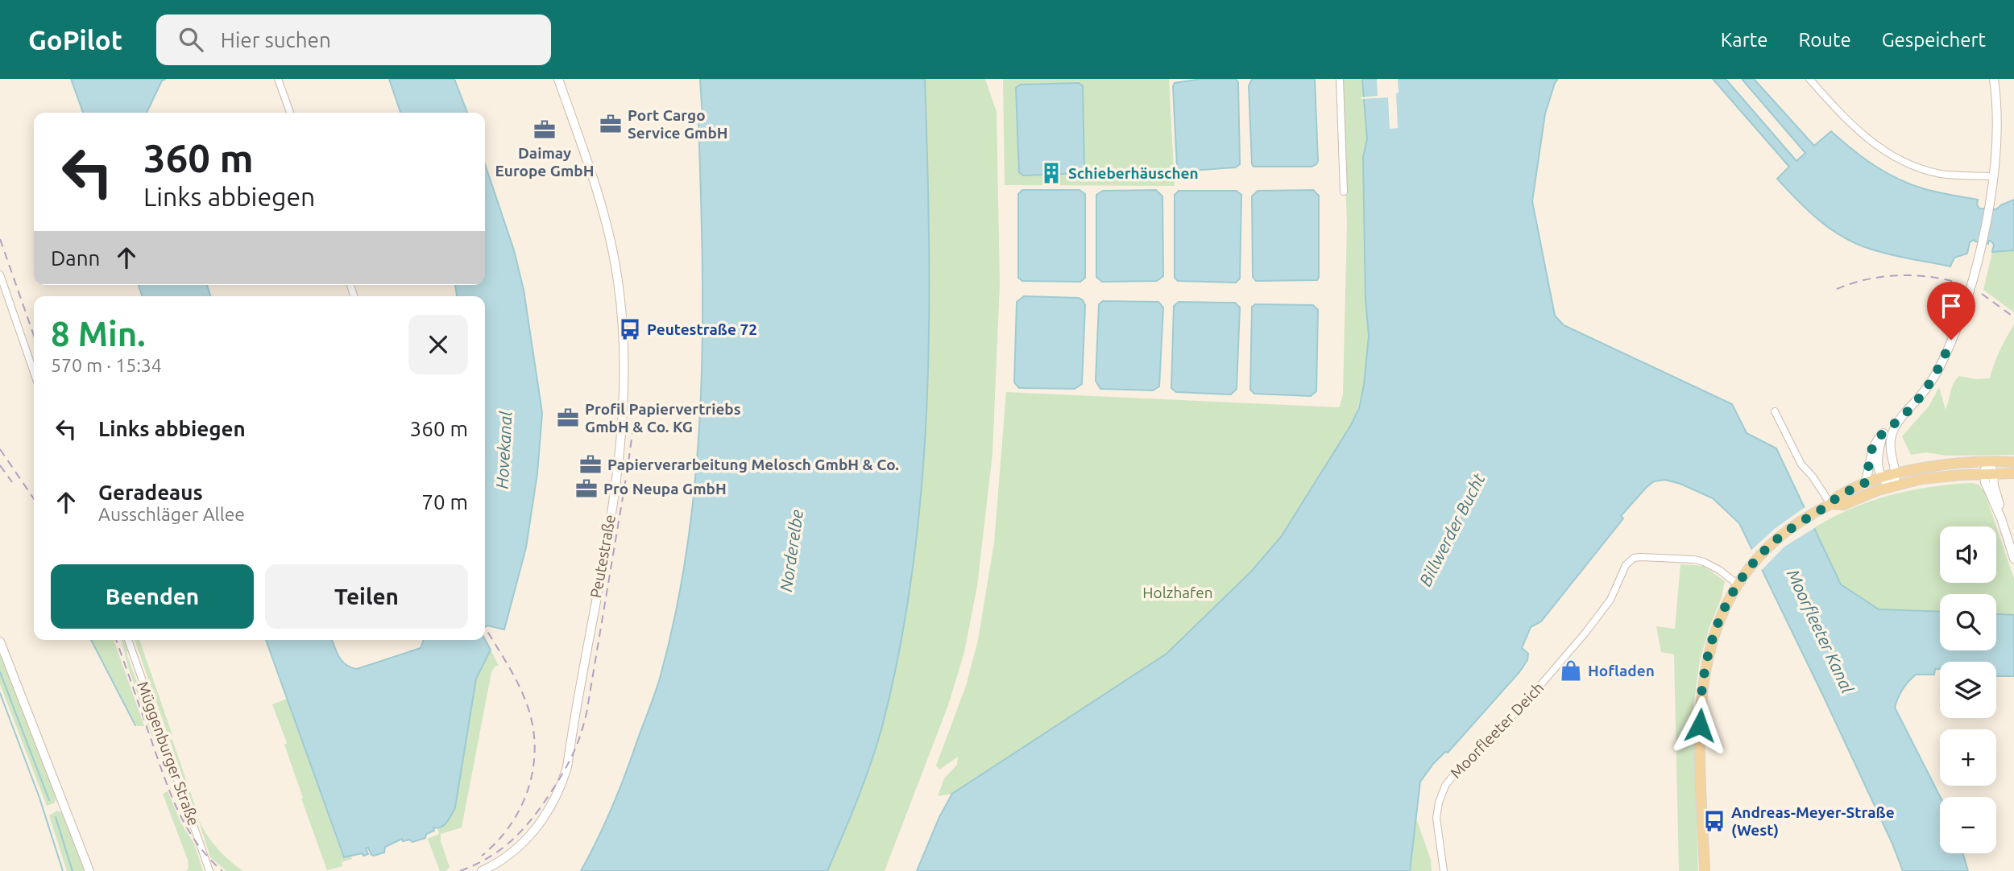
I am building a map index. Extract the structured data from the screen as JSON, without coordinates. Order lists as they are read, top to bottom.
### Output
{
  "streets": {
    "street": ["Peutestraße", "Moorfleeter Deich", "Müggenburger Straße"]
  },
  "water": [
    "Hovekanal",
    "Billwerder Bucht",
    "Norderelbe",
    "Moorfleeter Kanal"
  ],
  "parks": ["Holzhafen"],
  "places": {
    "office": [
      "Port Cargo Service GmbH",
      "Daimay Europe GmbH",
      "Profil Papiervertriebs GmbH & Co. KG",
      "Papierverarbeitung Melosch GmbH & Co.",
      "Pro Neupa GmbH"
    ],
    "building": ["Schieberhäuschen"],
    "bus stop": ["Peutestraße 72", "Andreas-Meyer-Straße (West)"],
    "shop": ["Hofladen"]
  },
  "page": {
    "header": "GoPilot",
    "search": "Hier suchen",
    "nav": ["Karte", "Route", "Gespeichert"],
    "turn": ["360 m", "Links abbiegen"],
    "then": "Dann",
    "heading": ["8 Min.", "570 m · 15:34"],
    "list": [
      {
        "name": "Links abbiegen",
        "value": "360 m"
      },
      {
        "name": "Geradeaus",
        "note": "Ausschläger Allee",
        "value": "70 m"
      }
    ],
    "map_buttons": ["+", "−"],
    "buttons": ["Beenden", "Teilen"]
  }
}
